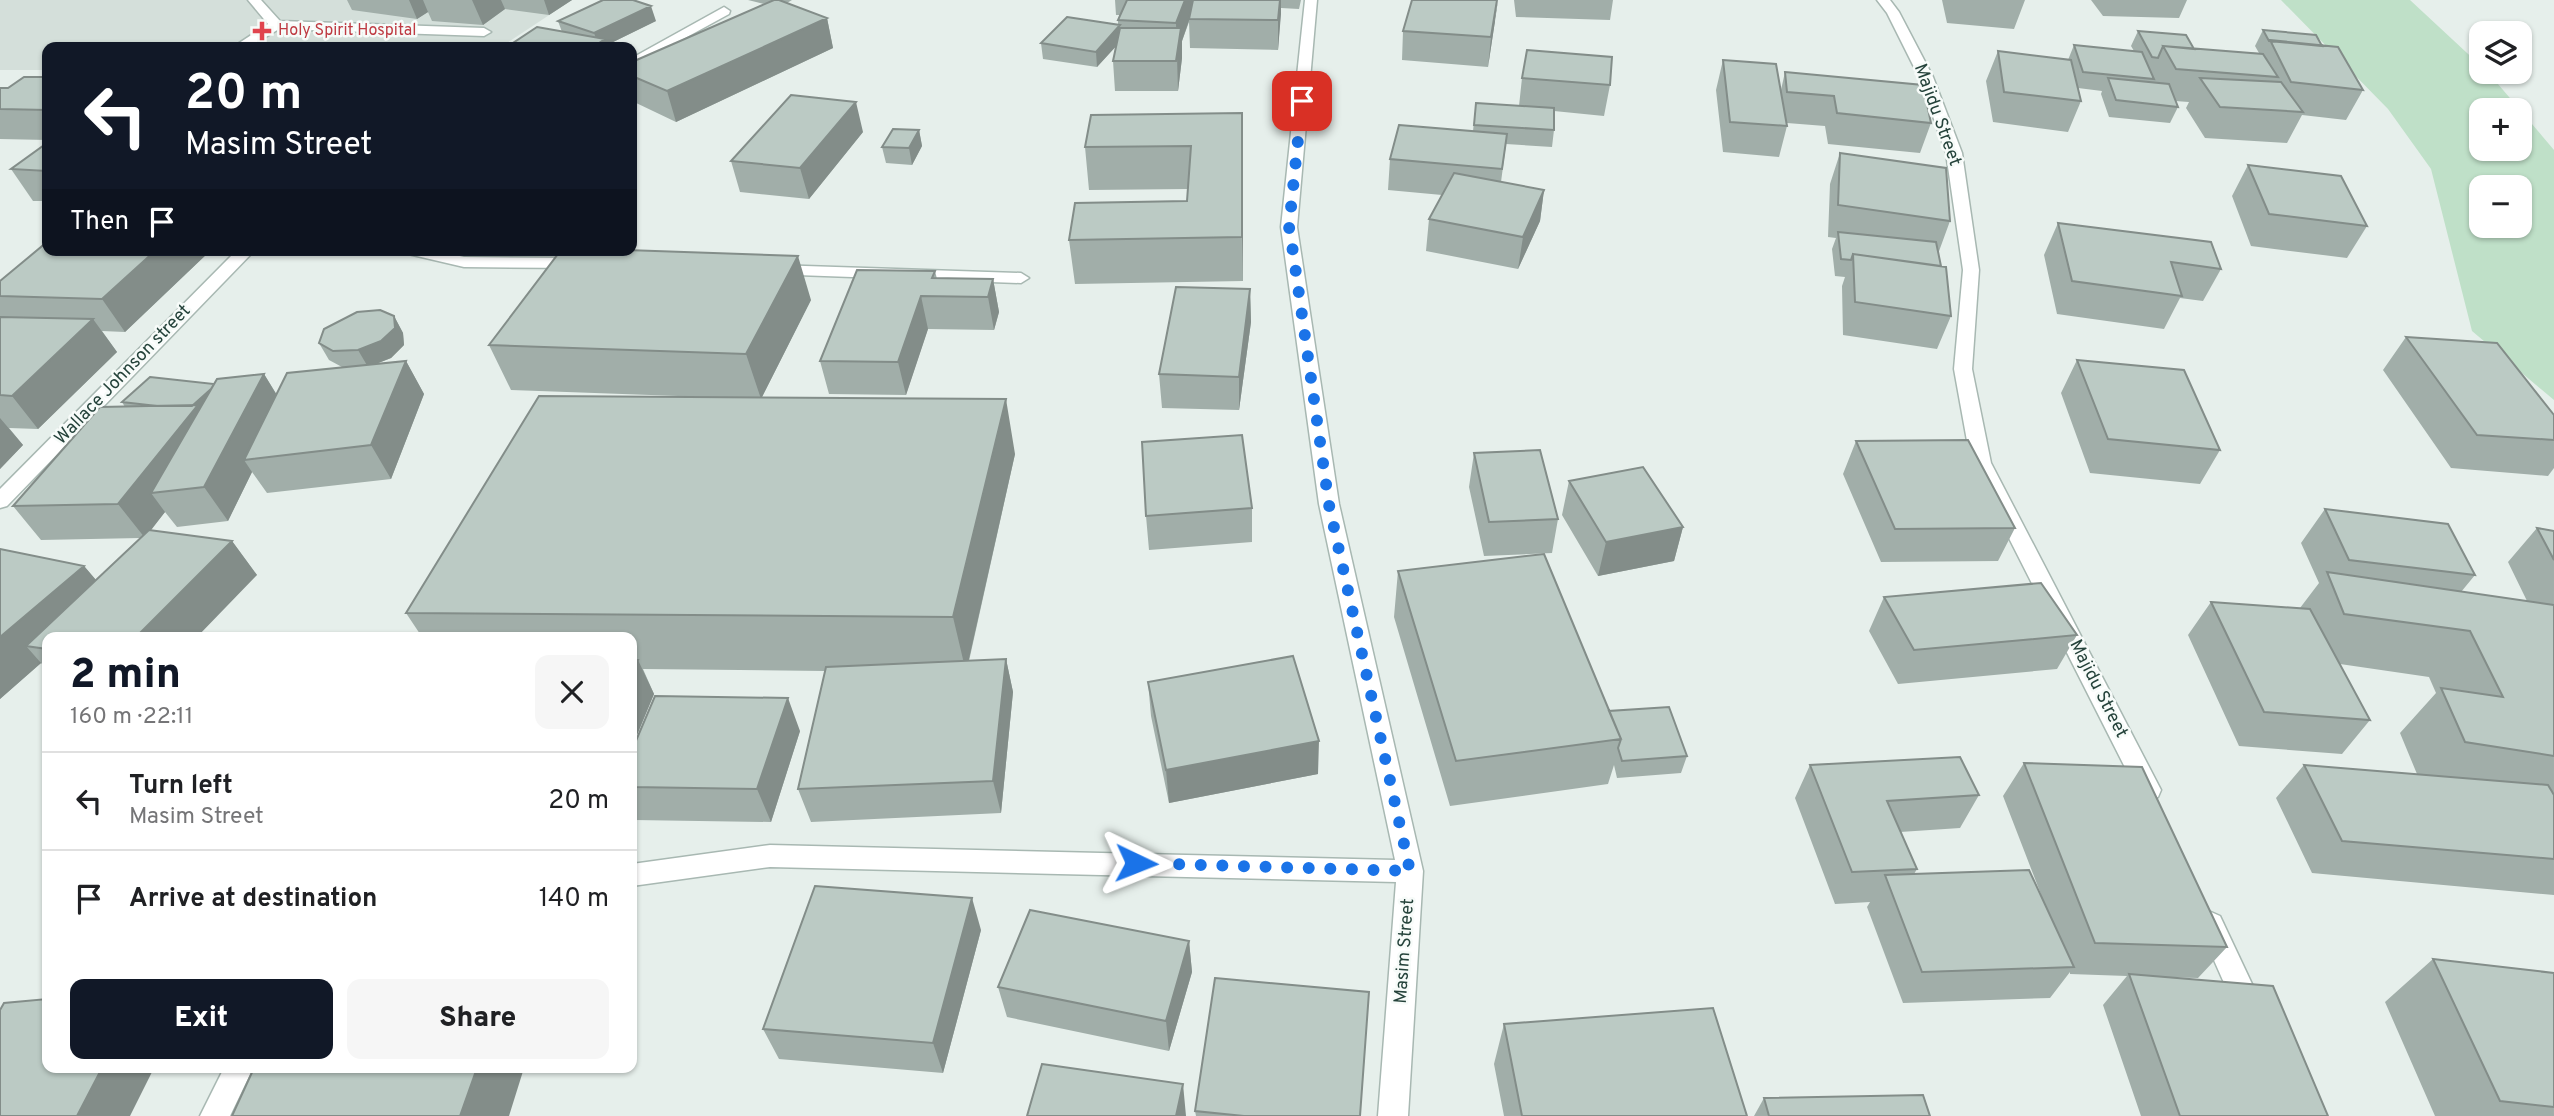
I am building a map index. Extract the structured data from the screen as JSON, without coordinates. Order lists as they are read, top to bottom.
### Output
{
  "streets": {
    "street": ["Majidu Street", "Wallace Johnson street", "Masim Street"]
  },
  "places": {
    "health": ["Holy Spirit Hospital"]
  },
  "page": {
    "map_buttons": ["+", "−"],
    "turn": ["20 m", "Masim Street"],
    "then": "Then",
    "heading": ["2 min", "160 m · 22:11"],
    "list": [
      {
        "name": "Turn left",
        "note": "Masim Street",
        "value": "20 m"
      },
      {
        "name": "Arrive at destination",
        "value": "140 m"
      }
    ],
    "buttons": ["Exit", "Share"]
  }
}
